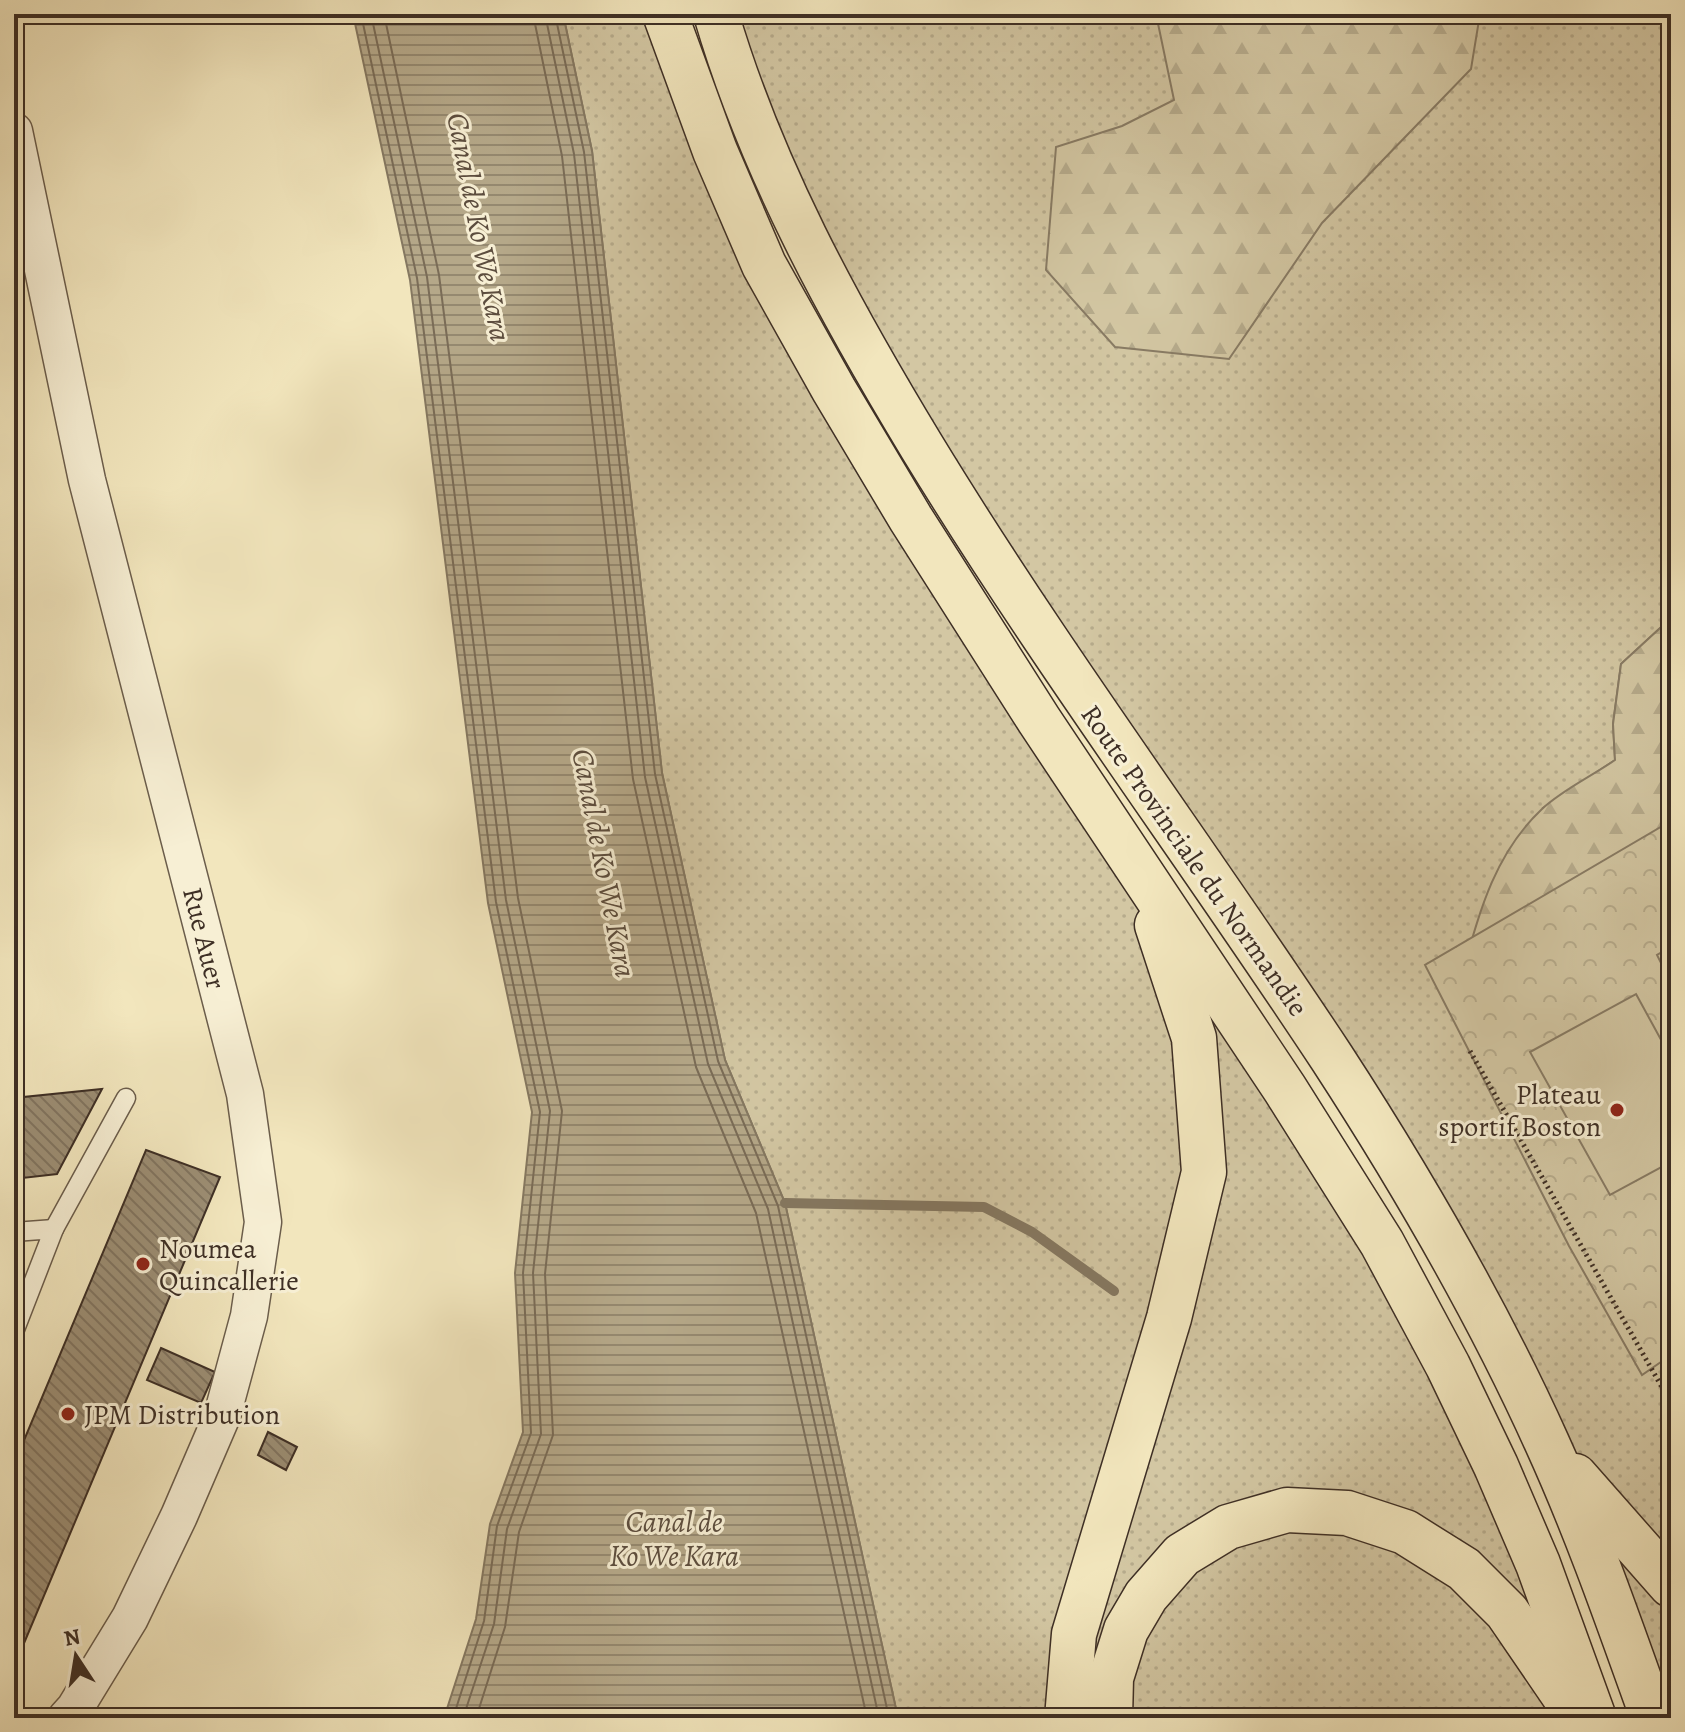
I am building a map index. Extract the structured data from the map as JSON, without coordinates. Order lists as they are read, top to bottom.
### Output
{
  "streets": {
    "highway": ["Route Provinciale du Normandie"],
    "street": ["Rue Auer"]
  },
  "water": ["Canal de Ko We Kara"],
  "places": ["Plateau sportif Boston", "Noumea Quincallerie", "JPM Distribution"],
  "north": "top"
}
